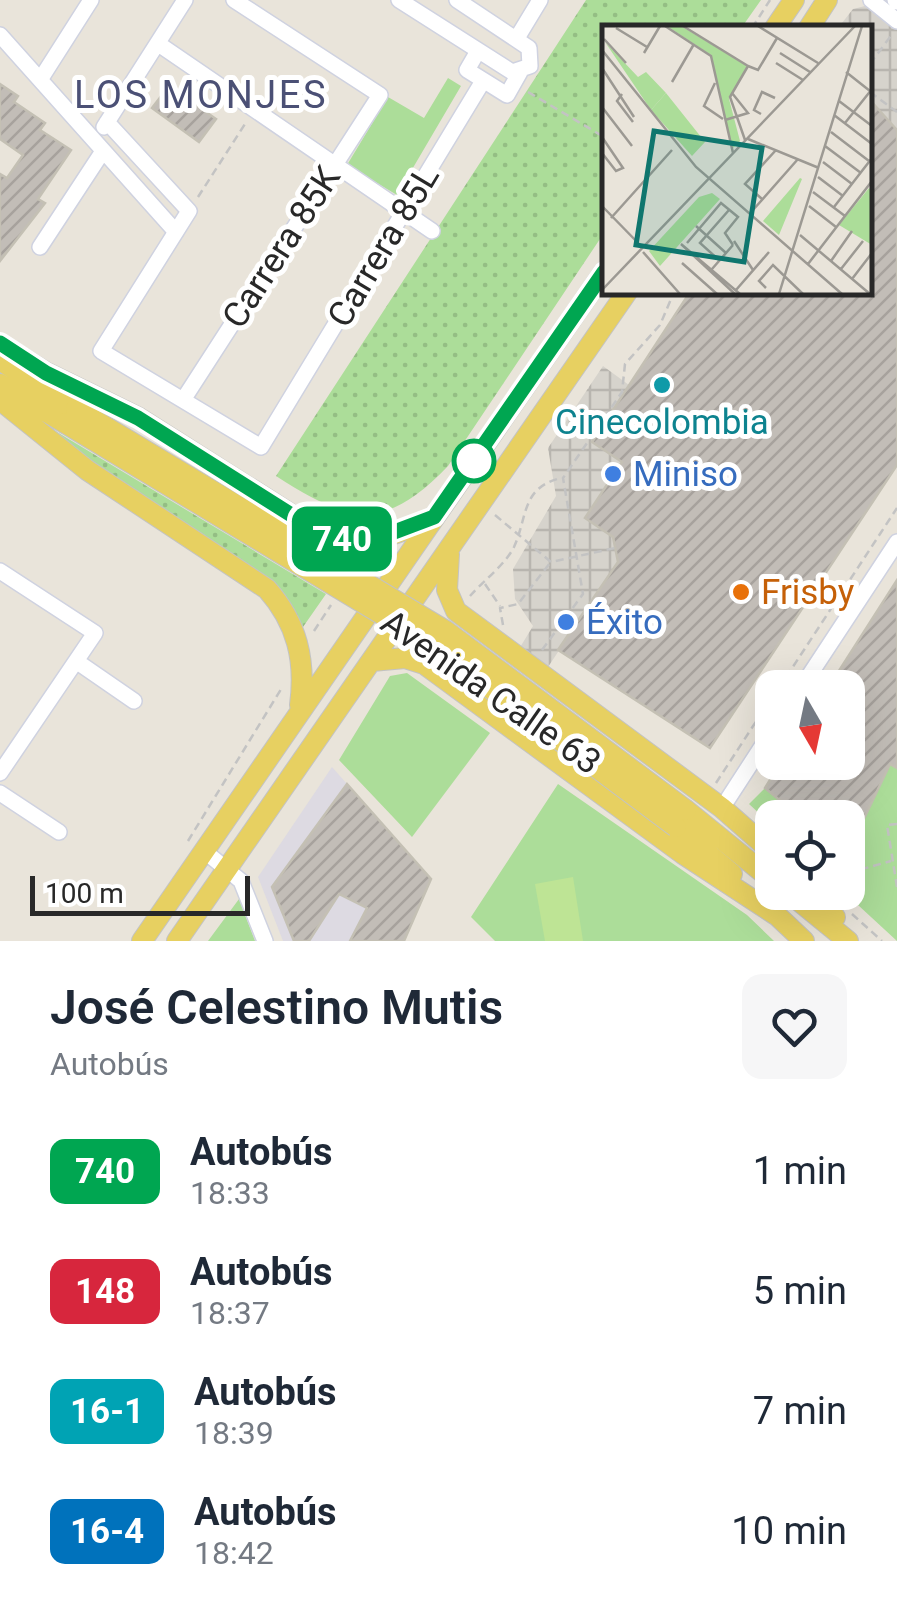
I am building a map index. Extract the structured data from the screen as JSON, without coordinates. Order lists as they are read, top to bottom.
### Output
{
  "streets": {
    "main road": ["Avenida Calle 63"],
    "street": ["Carrera 85L", "Carrera 85K"]
  },
  "crossings": [
    ["Carrera 85L", "Carrera 85K"]
  ],
  "districts": ["LOS MONJES"],
  "places": [
    "Cinecolombia",
    "Miniso",
    "Frisby",
    "Éxito"
  ],
  "lines": ["bus line 740"],
  "scale_bar": "100 m",
  "north": "bottom",
  "page": {
    "on_map": "740",
    "scale": "100 m",
    "heading": ["José Celestino Mutis", "Autobús"],
    "list": [
      {
        "mark": "740",
        "name": "Autobús",
        "note": "18:33",
        "value": "1 min"
      },
      {
        "mark": "148",
        "name": "Autobús",
        "note": "18:37",
        "value": "5 min"
      },
      {
        "mark": "16-1",
        "name": "Autobús",
        "note": "18:39",
        "value": "7 min"
      },
      {
        "mark": "16-4",
        "name": "Autobús",
        "note": "18:42",
        "value": "10 min"
      }
    ]
  }
}
